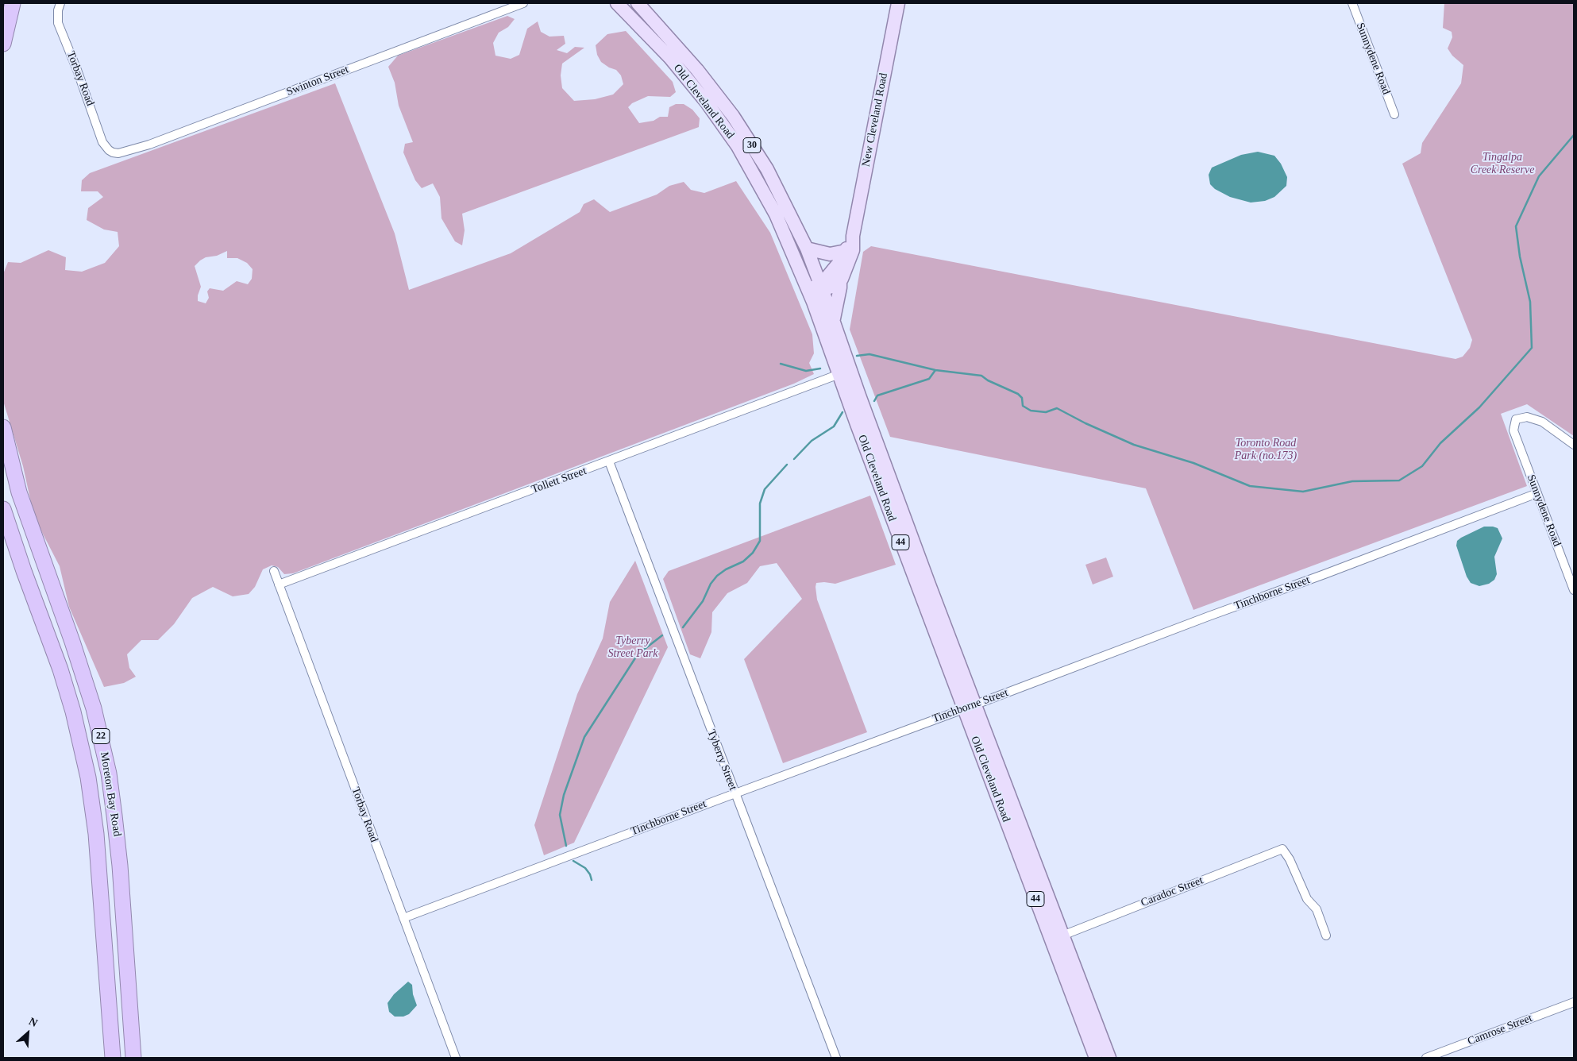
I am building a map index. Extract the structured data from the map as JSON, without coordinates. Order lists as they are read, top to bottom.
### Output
{
  "streets": {
    "highway": ["22", "Moreton Bay Road"],
    "main road": [
      "Old Cleveland Road",
      "New Cleveland Road",
      "30",
      "44"
    ],
    "street": [
      "Sunnydene Road",
      "Torbay Road",
      "Swinton Street",
      "Tollett Street",
      "Tinchborne Street",
      "Tyberry Street",
      "Caradoc Street",
      "Camrose Street"
    ]
  },
  "crossings": [
    ["Sunnydene Road", "Tinchborne Street"],
    ["Torbay Road", "Swinton Street"],
    ["Torbay Road", "Tollett Street"],
    ["Torbay Road", "Tinchborne Street"],
    ["Old Cleveland Road", "New Cleveland Road"],
    ["Old Cleveland Road", "Tollett Street"],
    ["Old Cleveland Road", "44"],
    ["Old Cleveland Road", "Tinchborne Street"],
    ["Old Cleveland Road", "Caradoc Street"],
    ["New Cleveland Road", "44"],
    ["Tollett Street", "Tyberry Street"],
    ["Tinchborne Street", "Tyberry Street"]
  ],
  "parks": ["Tingalpa Creek Reserve", "Toronto Road Park (no.173)", "Tyberry Street Park"],
  "north": "top right"
}
